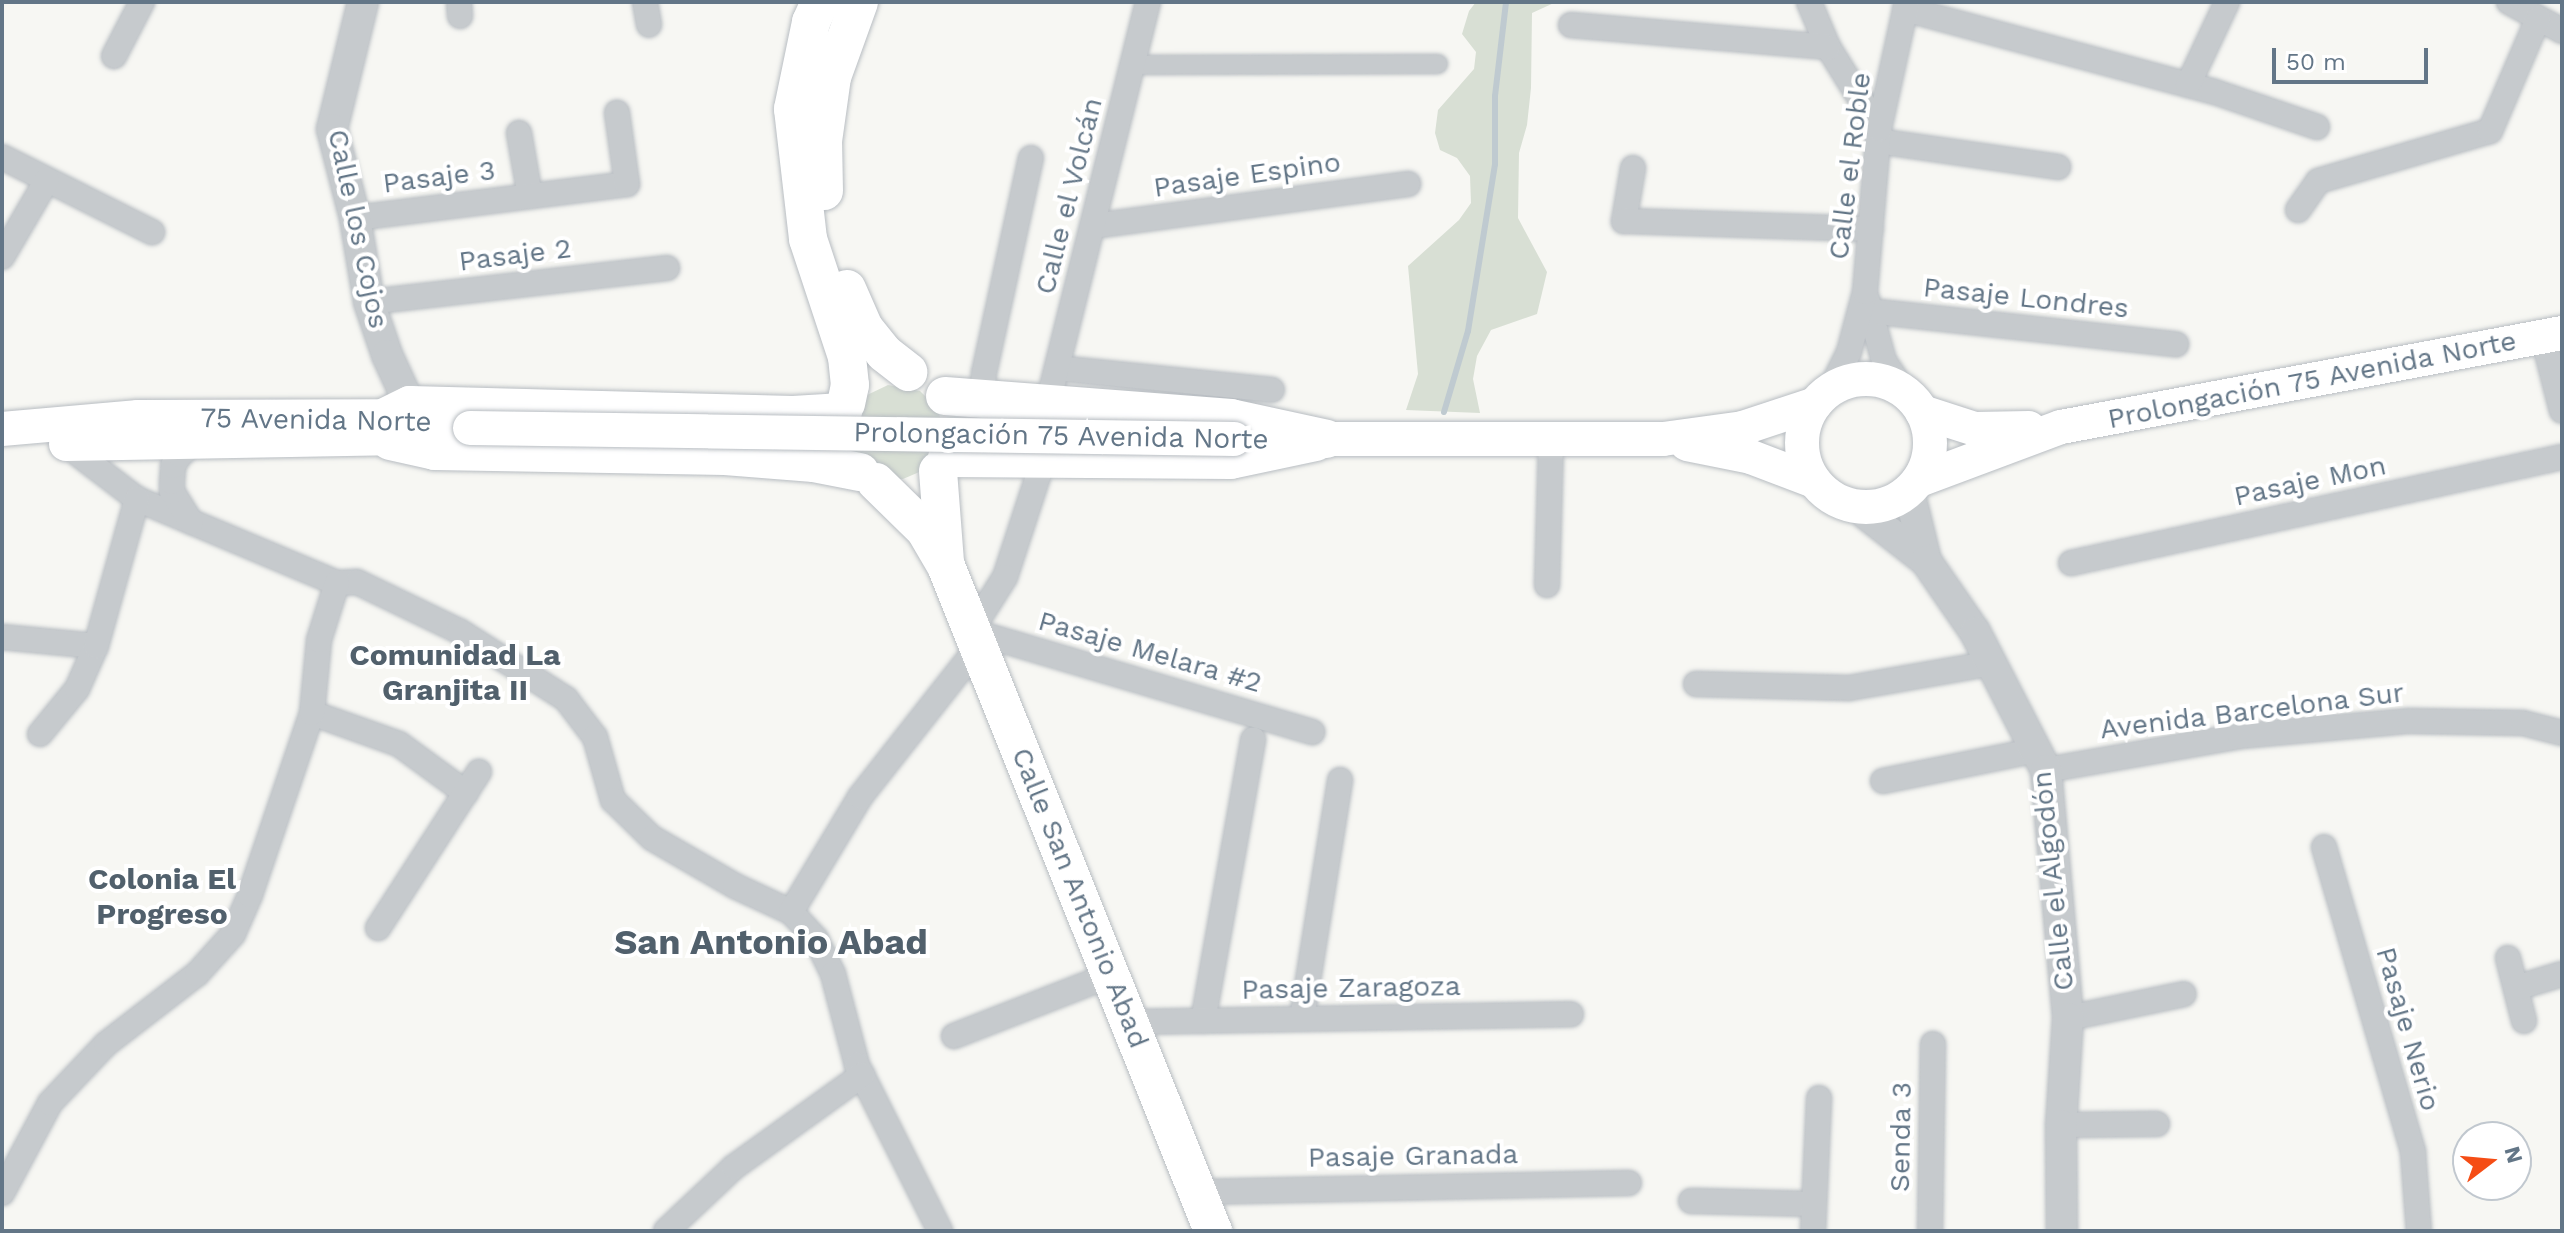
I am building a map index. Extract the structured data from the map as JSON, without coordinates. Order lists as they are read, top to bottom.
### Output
{
  "streets": {
    "main road": ["Prolongación 75 Avenida Norte", "75 Avenida Norte", "Calle San Antonio Abad"],
    "street": [
      "Calle el Roble",
      "Pasaje Espino",
      "Pasaje 3",
      "Calle el Volcán",
      "Calle los Cojos",
      "Pasaje 2",
      "Pasaje Londres",
      "Pasaje Mon",
      "Pasaje Melara #2",
      "Avenida Barcelona Sur",
      "Calle el Algodón",
      "Pasaje Zaragoza",
      "Pasaje Nerio",
      "Senda 3",
      "Pasaje Granada"
    ]
  },
  "crossings": [
    ["Calle el Roble", "Pasaje Londres"],
    ["Calle el Roble", "Prolongación 75 Avenida Norte"],
    ["Calle el Roble", "Calle el Algodón"],
    ["Pasaje Espino", "Calle el Volcán"],
    ["Pasaje 3", "Calle los Cojos"],
    ["Calle los Cojos", "Pasaje 2"],
    ["Calle los Cojos", "75 Avenida Norte"],
    ["Prolongación 75 Avenida Norte", "75 Avenida Norte"],
    ["Prolongación 75 Avenida Norte", "Calle el Algodón"],
    ["Pasaje Melara #2", "Calle San Antonio Abad"],
    ["Avenida Barcelona Sur", "Calle el Algodón"],
    ["Calle San Antonio Abad", "Pasaje Zaragoza"],
    ["Calle San Antonio Abad", "Pasaje Granada"]
  ],
  "districts": ["Comunidad La Granjita II", "Colonia El Progreso", "San Antonio Abad"],
  "scale_bar": "50 m",
  "north": "right"
}
